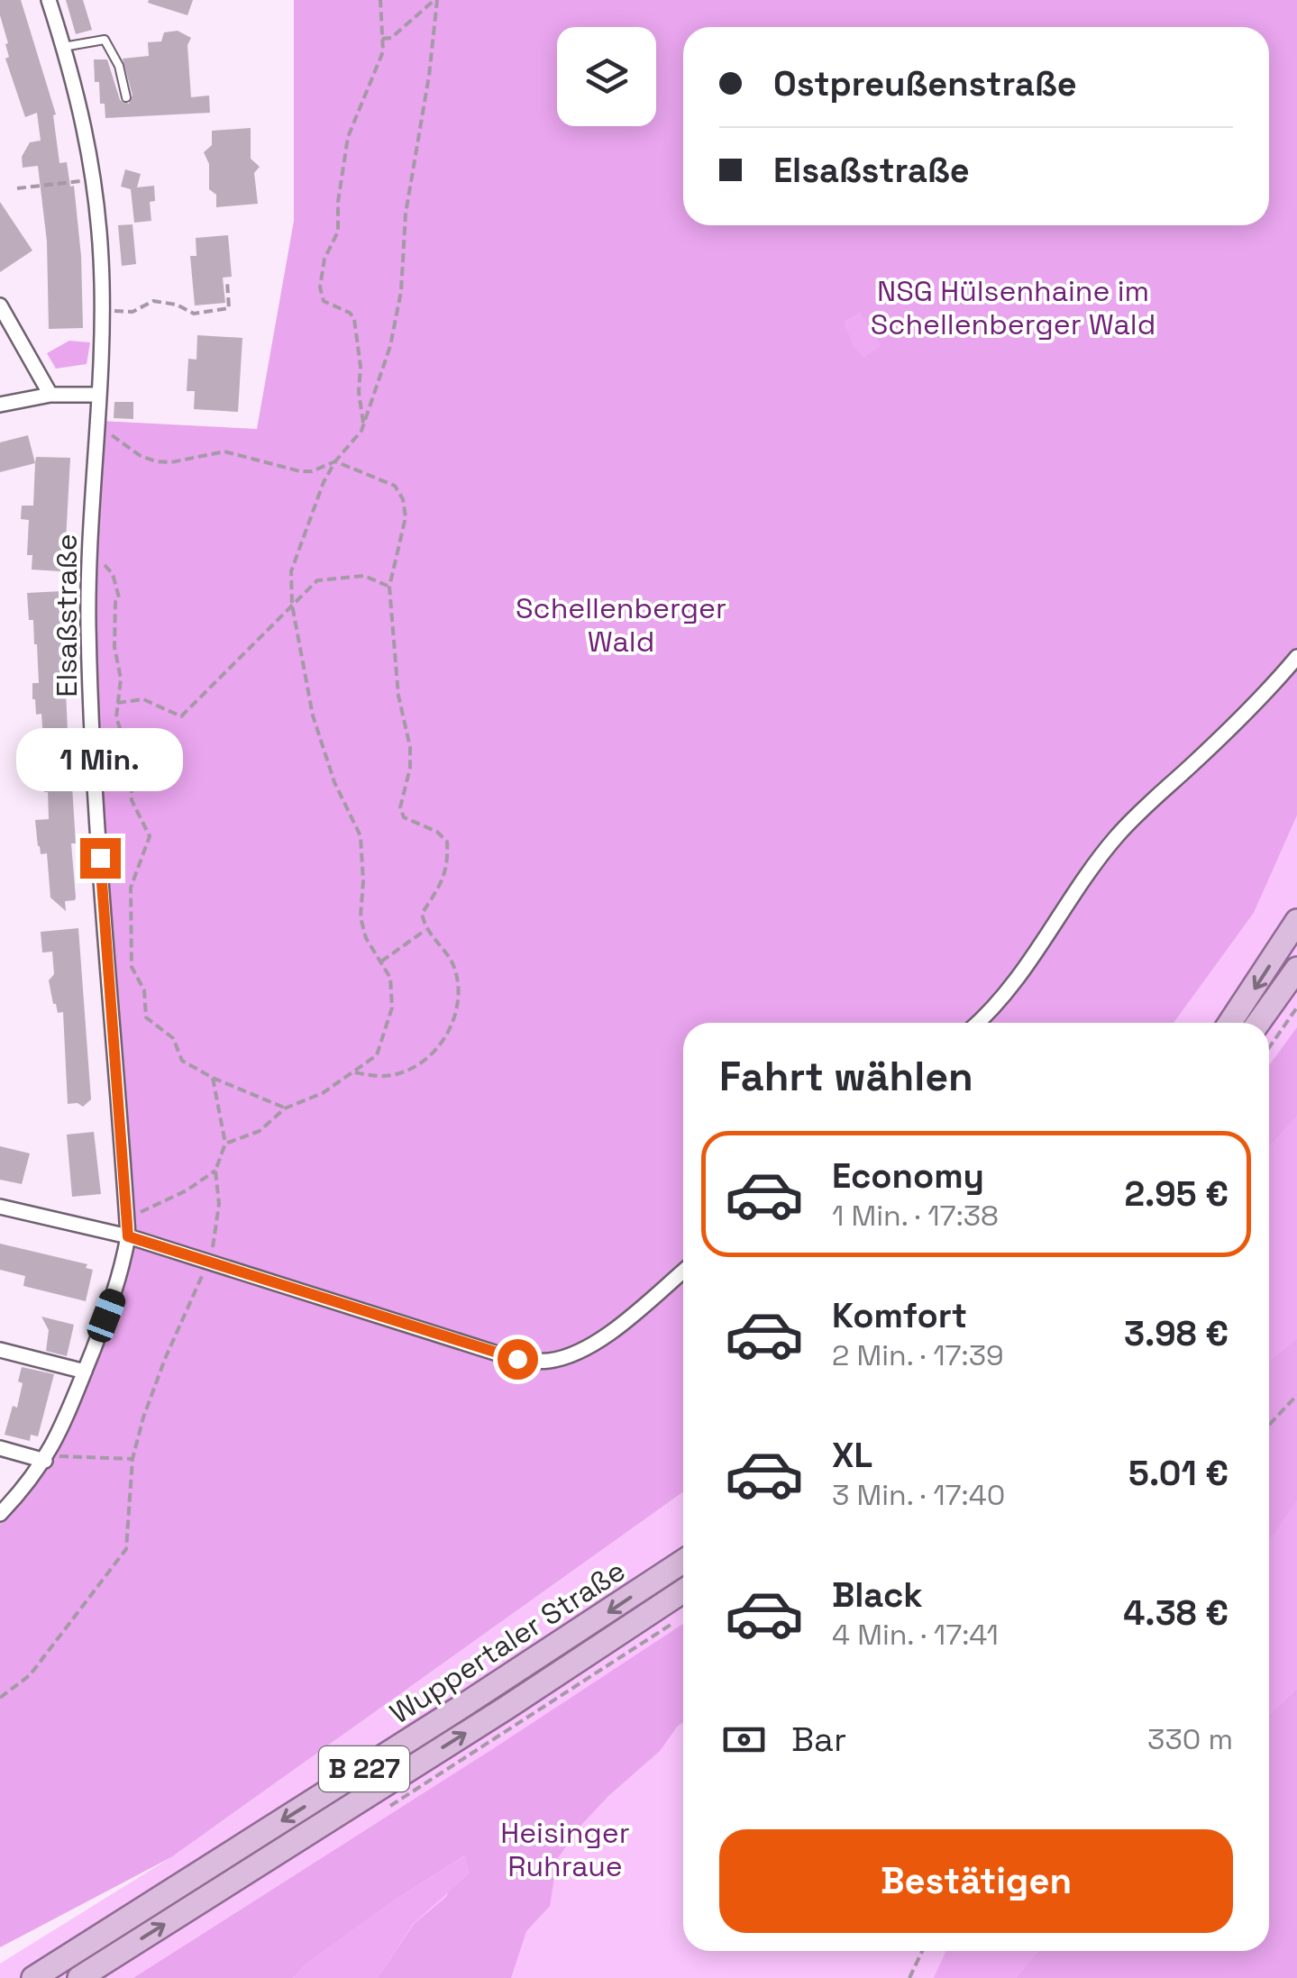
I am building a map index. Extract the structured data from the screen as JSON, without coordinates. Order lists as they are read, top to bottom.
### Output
{
  "streets": {
    "main road": ["Wuppertaler Straße", "B 227"],
    "street": ["Elsaßstraße"]
  },
  "parks": ["NSG Hülsenhaine im Schellenberger Wald", "Schellenberger Wald", "Heisinger Ruhraue"],
  "page": {
    "banner": ["Ostpreußenstraße", "Elsaßstraße"],
    "bubble": "1 Min.",
    "heading": "Fahrt wählen",
    "list": [
      {
        "name": "Economy",
        "note": "1 Min. · 17:38",
        "value": "2.95 €"
      },
      {
        "name": "Komfort",
        "note": "2 Min. · 17:39",
        "value": "3.98 €"
      },
      {
        "name": "XL",
        "note": "3 Min. · 17:40",
        "value": "5.01 €"
      },
      {
        "name": "Black",
        "note": "4 Min. · 17:41",
        "value": "4.38 €"
      }
    ],
    "pay": ["Bar", "330 m"],
    "buttons": "Bestätigen"
  }
}
